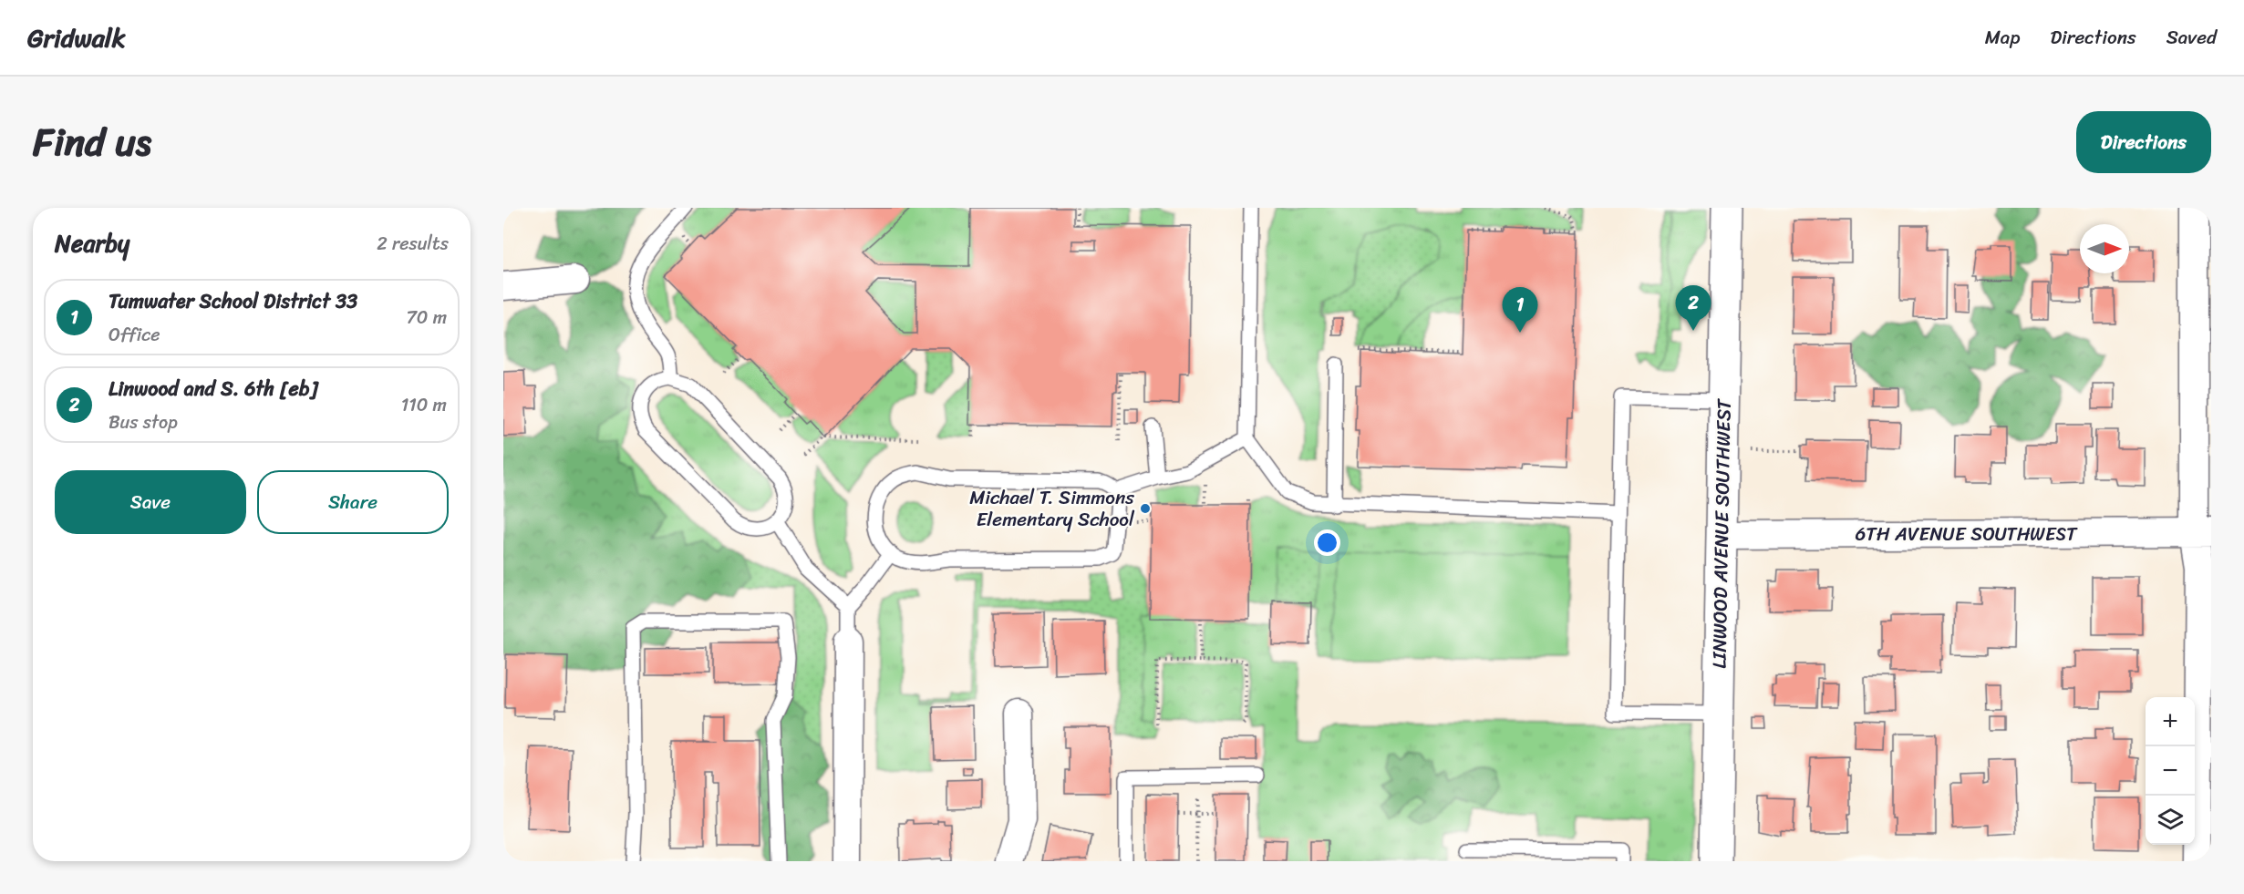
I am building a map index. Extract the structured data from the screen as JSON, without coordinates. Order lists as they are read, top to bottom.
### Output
{
  "streets": {
    "street": ["LINWOOD AVENUE SOUTHWEST", "6TH AVENUE SOUTHWEST"]
  },
  "crossings": [
    ["LINWOOD AVENUE SOUTHWEST", "6TH AVENUE SOUTHWEST"]
  ],
  "places": ["Michael T. Simmons Elementary School"],
  "north": "right",
  "page": {
    "header": "Gridwalk",
    "nav": ["Map", "Directions", "Saved"],
    "title": "Find us",
    "buttons": [
      "Directions",
      ["Save", "Share"]
    ],
    "heading": ["Nearby", "2 results"],
    "list": [
      {
        "mark": "1",
        "name": "Tumwater School District 33",
        "note": "Office",
        "value": "70 m"
      },
      {
        "mark": "2",
        "name": "Linwood and S. 6th [eb]",
        "note": "Bus stop",
        "value": "110 m"
      }
    ],
    "pins": ["2", "1"],
    "map_buttons": ["+", "−"]
  }
}
